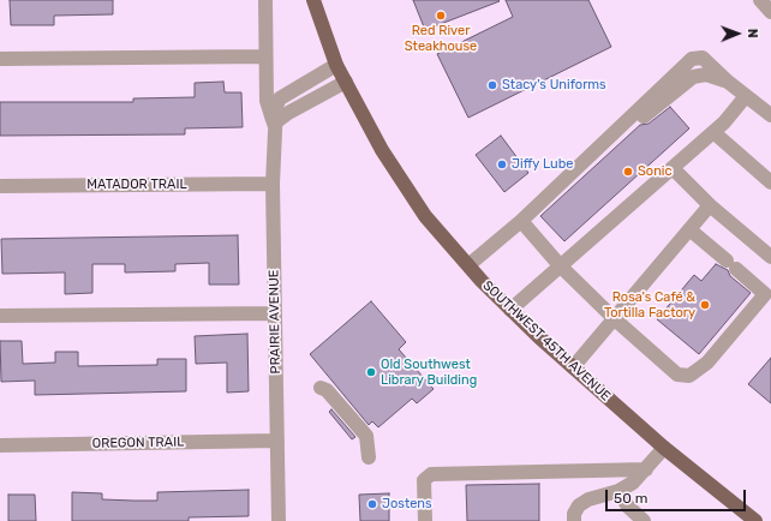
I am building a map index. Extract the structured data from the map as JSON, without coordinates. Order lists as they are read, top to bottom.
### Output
{
  "streets": {
    "main road": ["SOUTHWEST 45TH AVENUE"],
    "street": ["MATADOR TRAIL", "PRAIRIE AVENUE", "OREGON TRAIL"]
  },
  "crossings": [
    ["MATADOR TRAIL", "PRAIRIE AVENUE"],
    ["PRAIRIE AVENUE", "SOUTHWEST 45TH AVENUE"],
    ["PRAIRIE AVENUE", "OREGON TRAIL"]
  ],
  "places": [
    "Red River Steakhouse",
    "Stacy's Uniforms",
    "Jiffy Lube",
    "Sonic",
    "Rosa's Café & Tortilla Factory",
    "Old Southwest Library Building",
    "Jostens"
  ],
  "scale_bar": "50 m",
  "north": "right"
}
